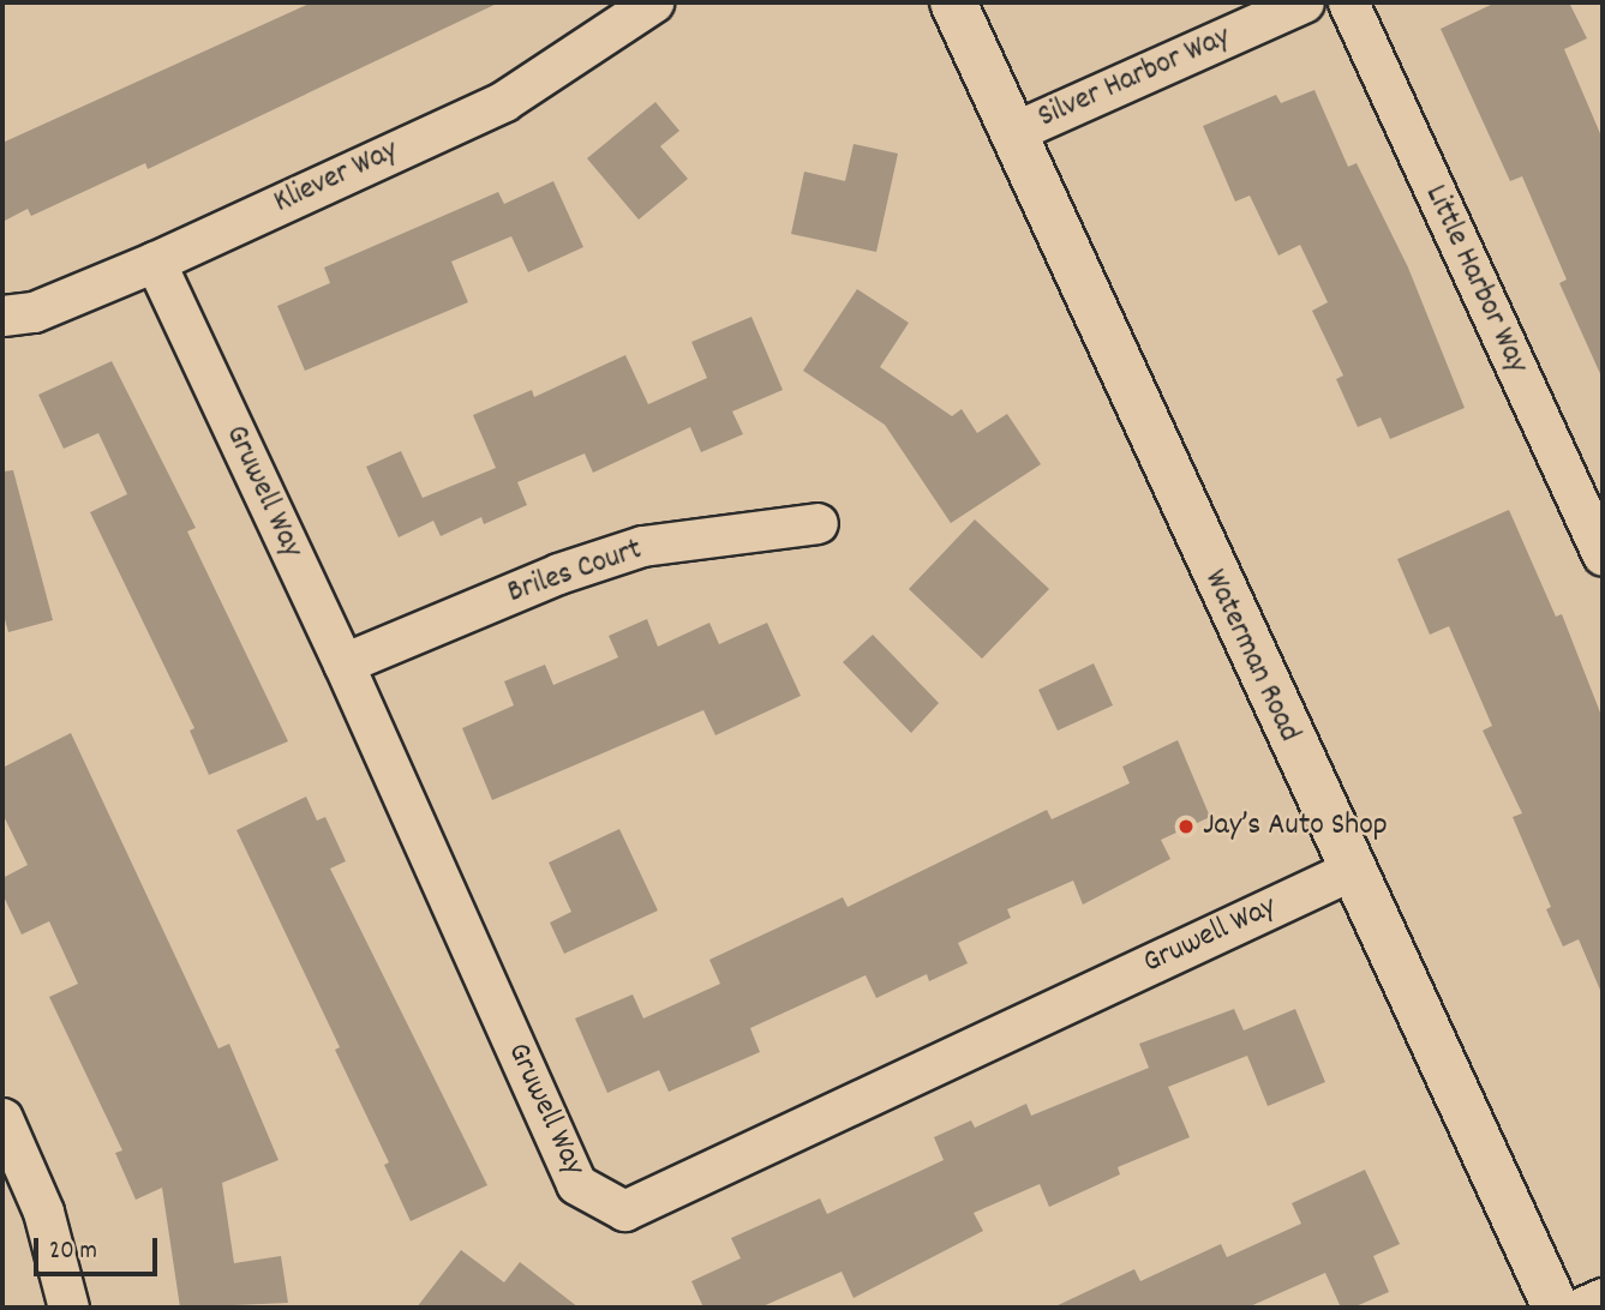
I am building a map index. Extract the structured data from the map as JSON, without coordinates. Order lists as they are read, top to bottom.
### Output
{
  "streets": {
    "main road": ["Waterman Road"],
    "street": [
      "Silver Harbor Way",
      "Kliever Way",
      "Little Harbor Way",
      "Gruwell Way",
      "Briles Court"
    ]
  },
  "crossings": [
    ["Silver Harbor Way", "Waterman Road"],
    ["Kliever Way", "Gruwell Way"],
    ["Gruwell Way", "Briles Court"],
    ["Gruwell Way", "Waterman Road"]
  ],
  "places": ["Jay’s Auto Shop"],
  "scale_bar": "20 m"
}
